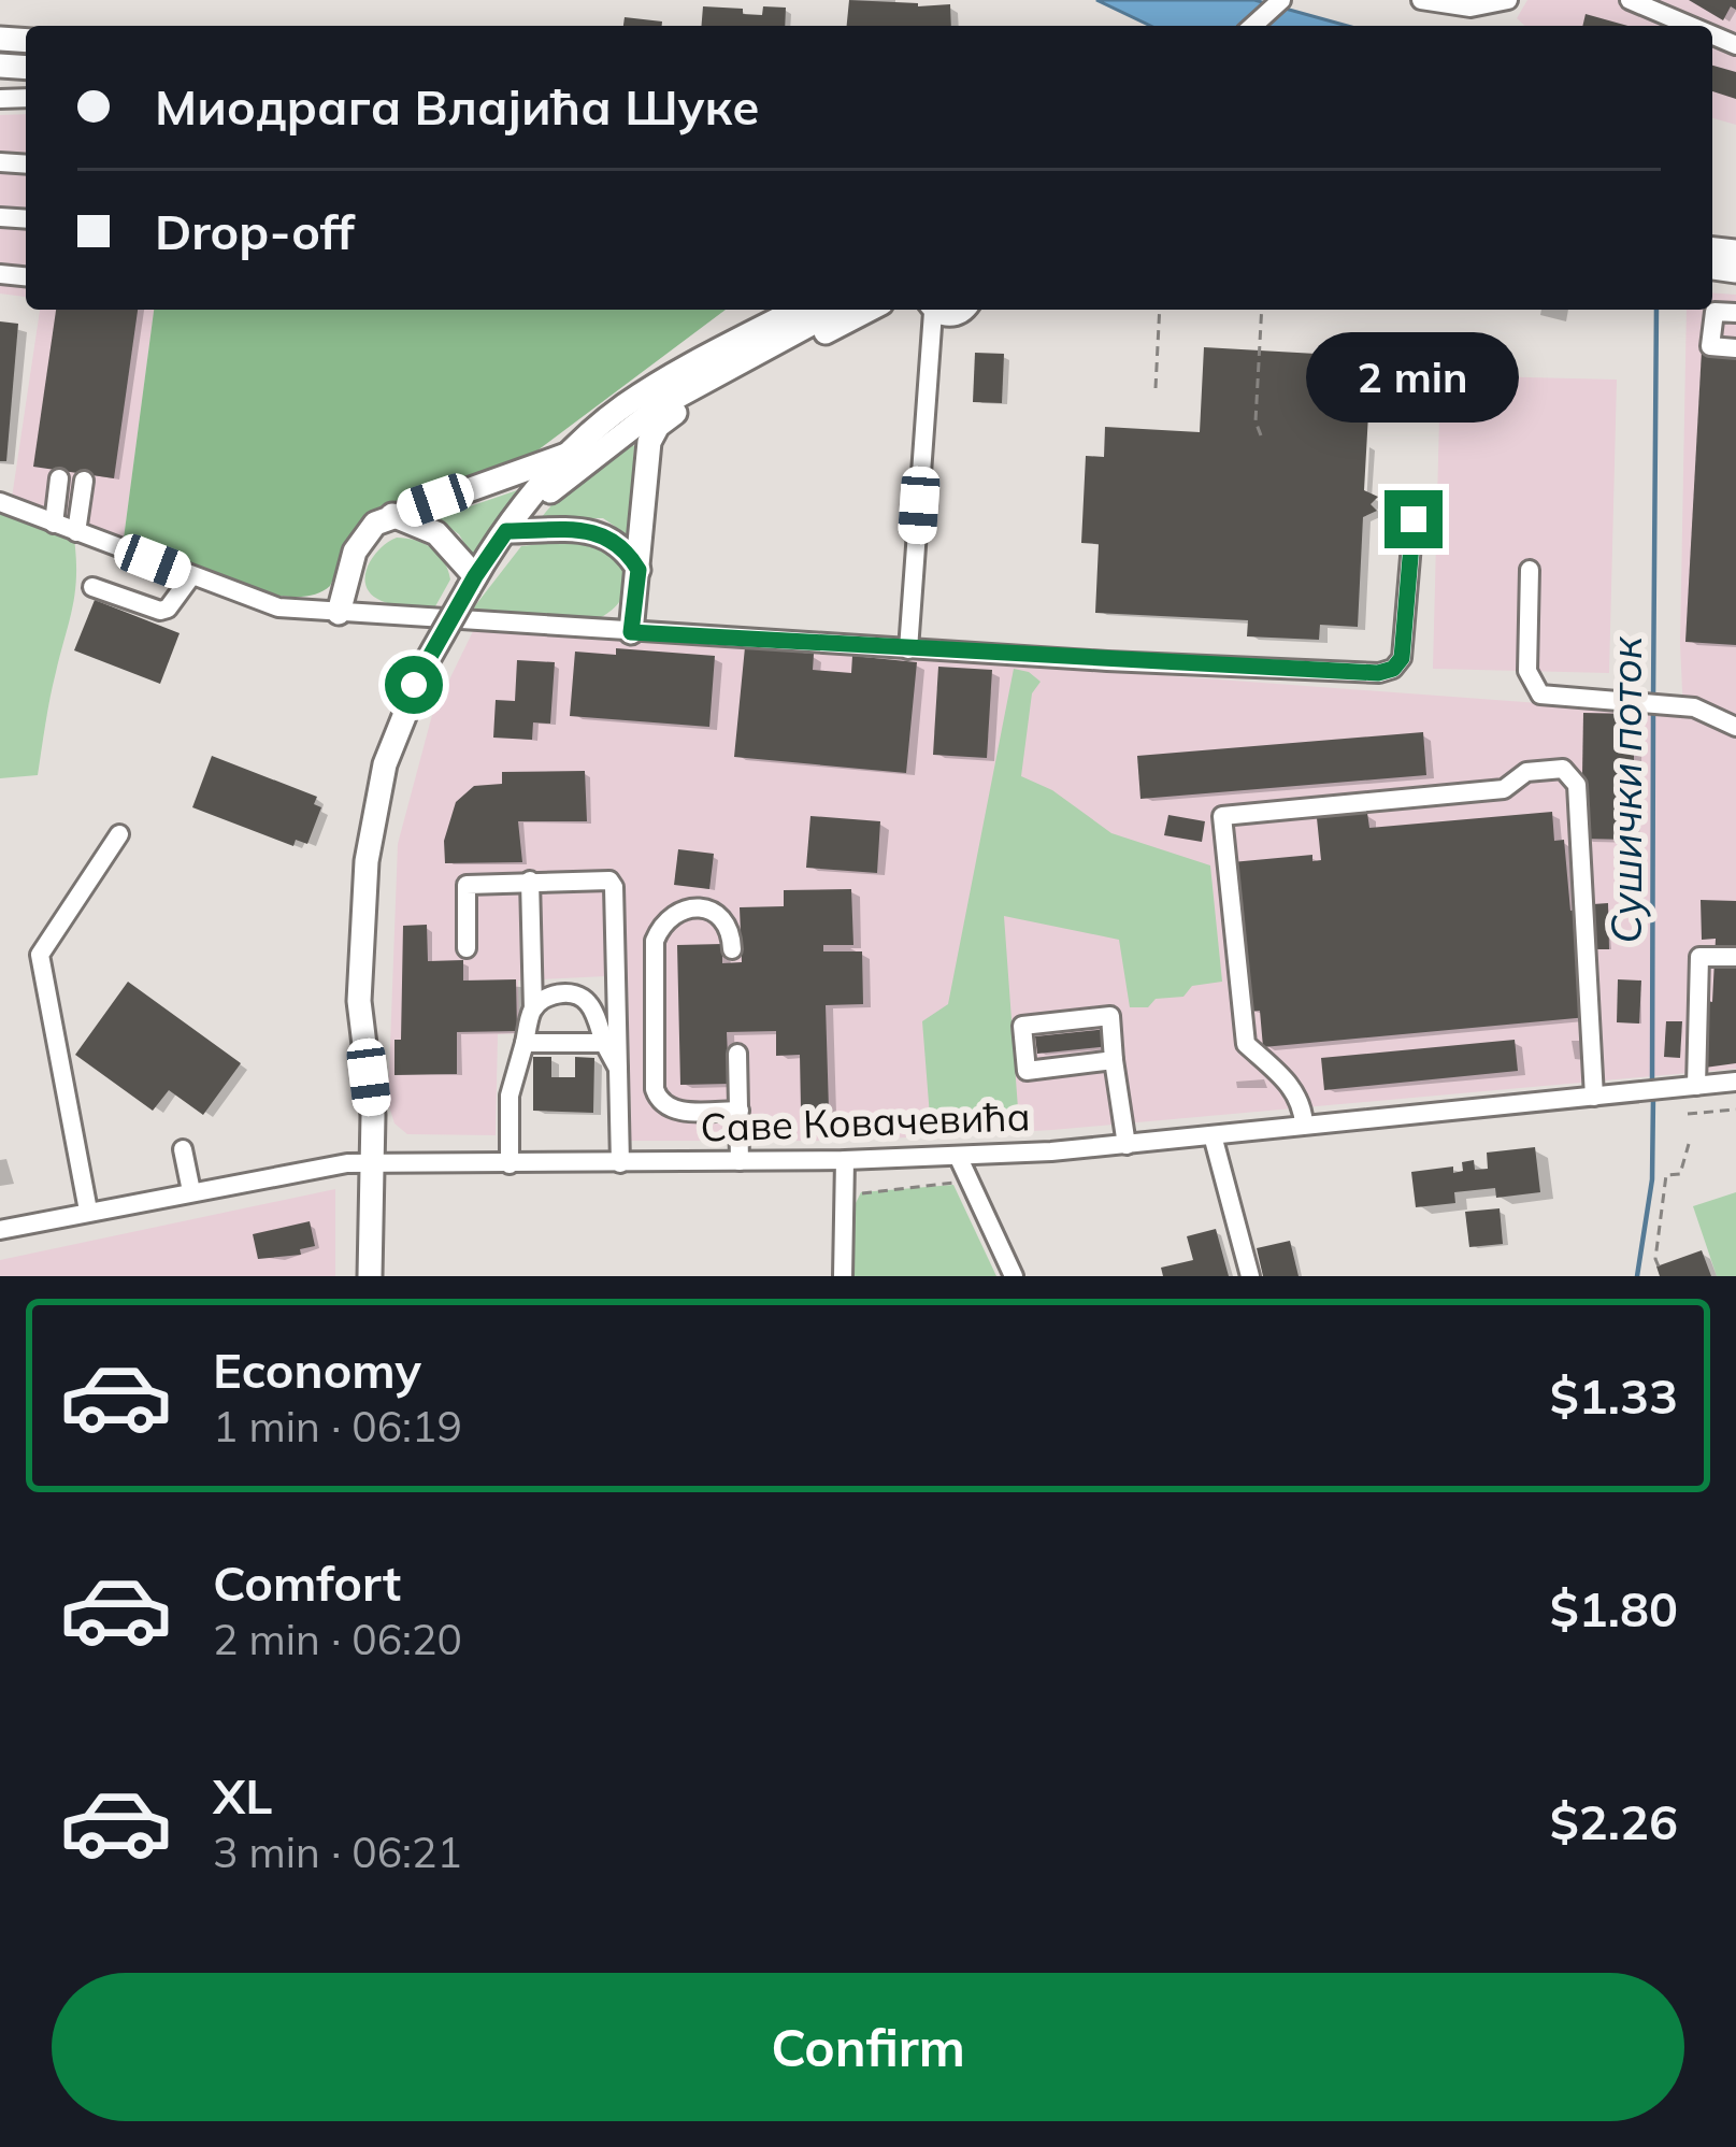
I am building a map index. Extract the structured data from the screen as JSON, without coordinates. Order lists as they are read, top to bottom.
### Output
{
  "streets": {
    "street": ["Саве Ковачевића"]
  },
  "water": ["Сушички поток"],
  "page": {
    "banner": ["Миодрага Влајића Шуке", "Drop-off"],
    "bubble": "2 min",
    "list": [
      {
        "name": "Economy",
        "note": "1 min · 06:19",
        "value": "$1.33"
      },
      {
        "name": "Comfort",
        "note": "2 min · 06:20",
        "value": "$1.80"
      },
      {
        "name": "XL",
        "note": "3 min · 06:21",
        "value": "$2.26"
      }
    ],
    "buttons": "Confirm"
  }
}
